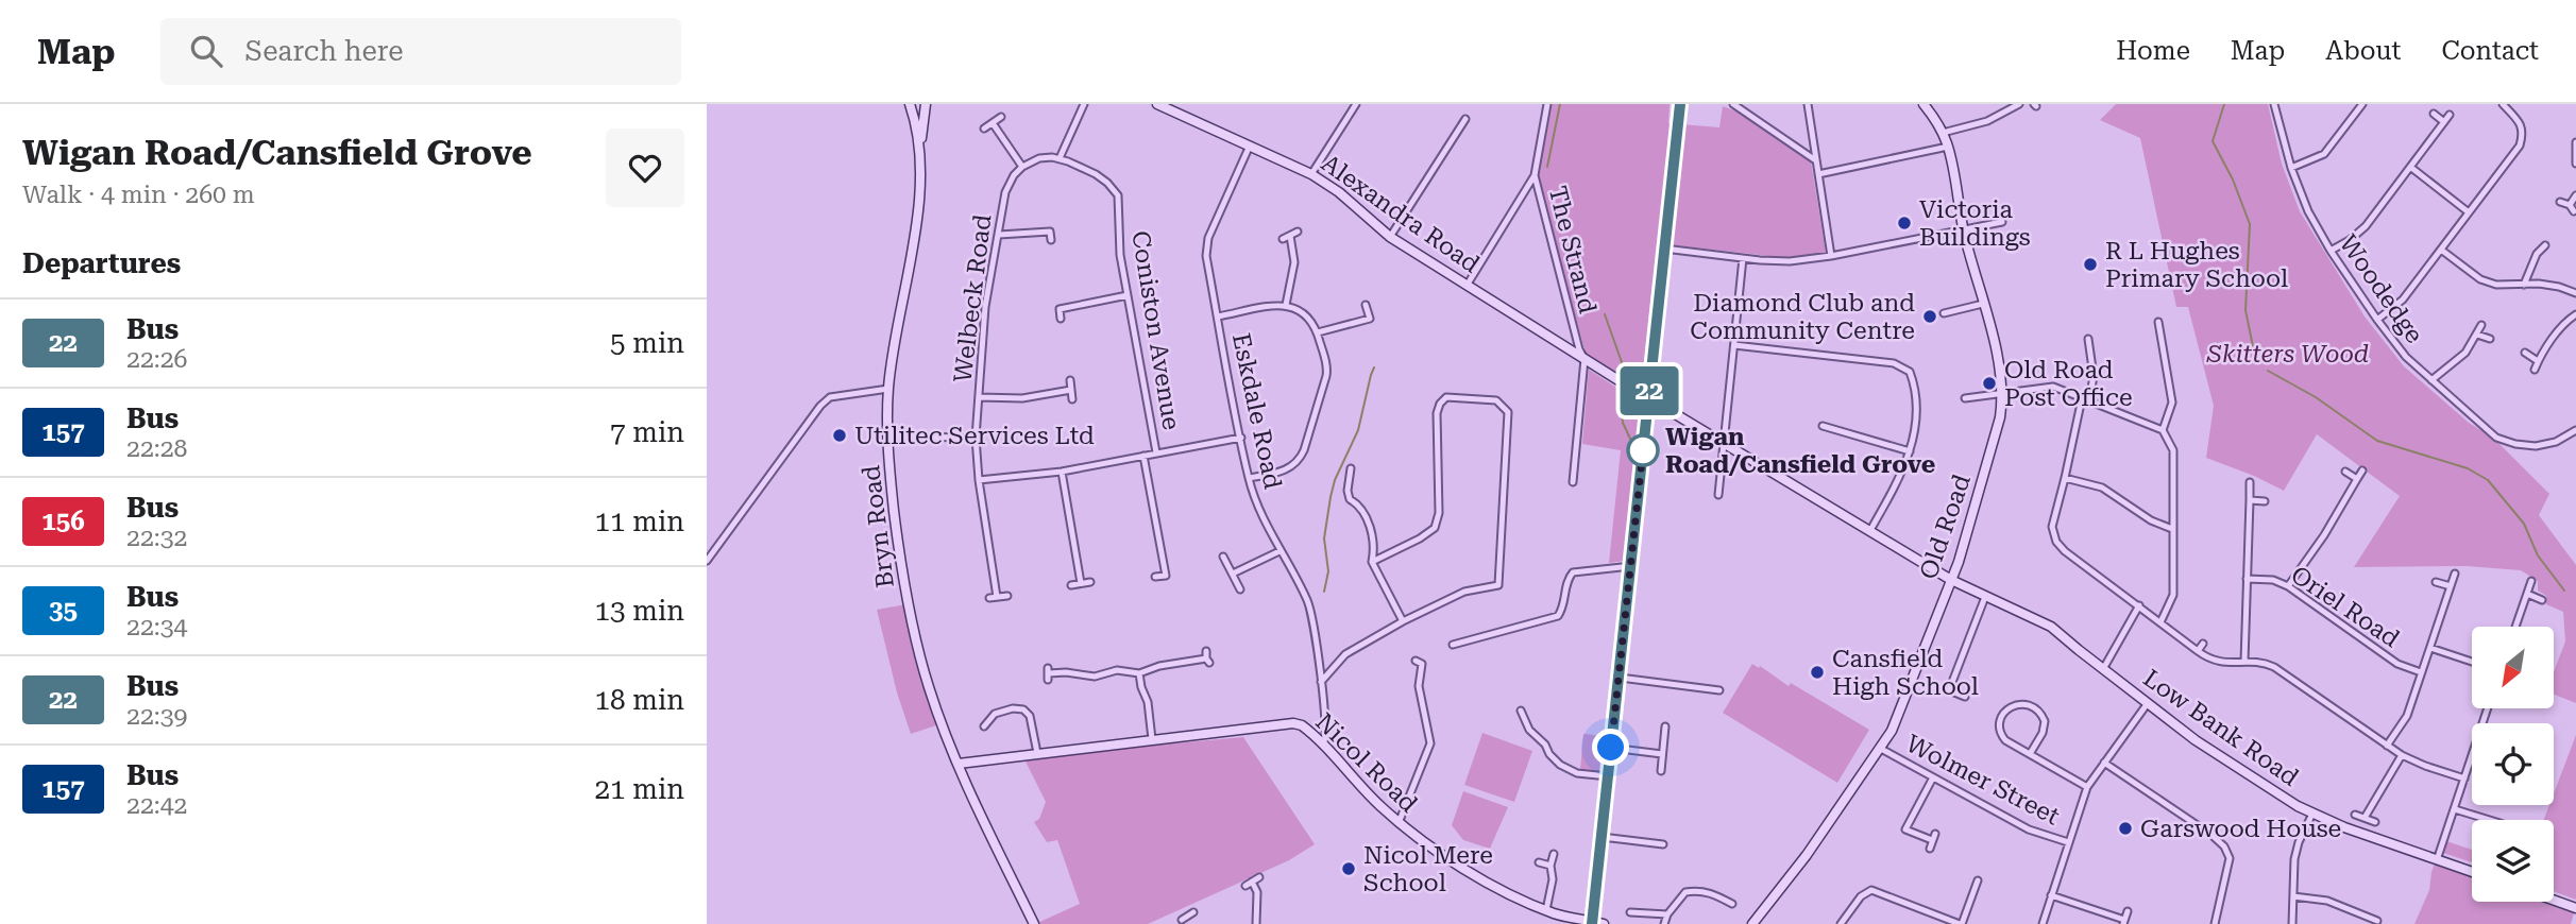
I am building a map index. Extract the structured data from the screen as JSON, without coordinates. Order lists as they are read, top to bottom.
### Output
{
  "streets": {
    "street": [
      "Alexandra Road",
      "The Strand",
      "Woodedge",
      "Welbeck Road",
      "Coniston Avenue",
      "Eskdale Road",
      "Bryn Road",
      "Old Road",
      "Oriel Road",
      "Low Bank Road",
      "Nicol Road",
      "Wolmer Street"
    ]
  },
  "crossings": [
    ["Alexandra Road", "The Strand"],
    ["Alexandra Road", "Eskdale Road"],
    ["Alexandra Road", "Low Bank Road"],
    ["Eskdale Road", "Nicol Road"],
    ["Bryn Road", "Nicol Road"],
    ["Old Road", "Low Bank Road"],
    ["Old Road", "Wolmer Street"]
  ],
  "parks": ["Skitters Wood"],
  "places": [
    "Victoria Buildings",
    "R L Hughes Primary School",
    "Diamond Club and Community Centre",
    "Old Road Post Office",
    "Utilitec Services Ltd",
    "Wigan Road/Cansfield Grove",
    "Cansfield High School",
    "Garswood House",
    "Nicol Mere School"
  ],
  "lines": ["bus line 22"],
  "north": "bottom left",
  "page": {
    "header": "Map",
    "search": "Search here",
    "nav": [
      "Home",
      "Map",
      "About",
      "Contact"
    ],
    "heading": [
      ["Wigan Road/Cansfield Grove", "Walk · 4 min · 260 m"],
      "Departures"
    ],
    "on_map": "22",
    "list": [
      {
        "mark": "22",
        "name": "Bus",
        "note": "22:26",
        "value": "5 min"
      },
      {
        "mark": "157",
        "name": "Bus",
        "note": "22:28",
        "value": "7 min"
      },
      {
        "mark": "156",
        "name": "Bus",
        "note": "22:32",
        "value": "11 min"
      },
      {
        "mark": "35",
        "name": "Bus",
        "note": "22:34",
        "value": "13 min"
      },
      {
        "mark": "22",
        "name": "Bus",
        "note": "22:39",
        "value": "18 min"
      },
      {
        "mark": "157",
        "name": "Bus",
        "note": "22:42",
        "value": "21 min"
      }
    ]
  }
}
